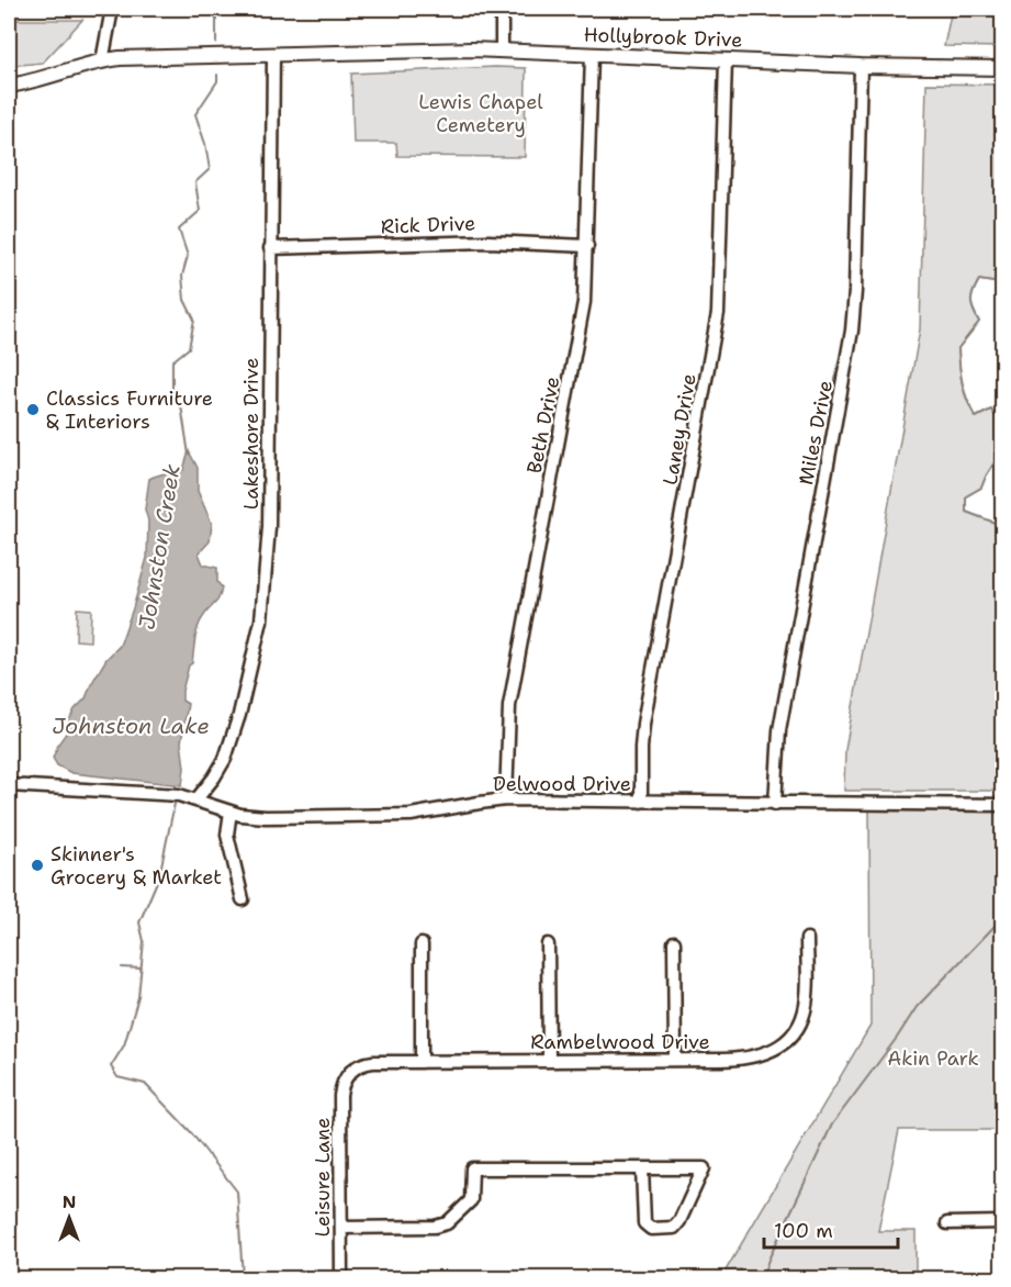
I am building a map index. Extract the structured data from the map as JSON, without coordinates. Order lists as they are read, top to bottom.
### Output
{
  "streets": {
    "main road": ["Hollybrook Drive"],
    "street": [
      "Rick Drive",
      "Beth Drive",
      "Laney Drive",
      "Miles Drive",
      "Lakeshore Drive",
      "Delwood Drive",
      "Rambelwood Drive",
      "Leisure Lane"
    ]
  },
  "crossings": [
    ["Hollybrook Drive", "Beth Drive"],
    ["Hollybrook Drive", "Laney Drive"],
    ["Hollybrook Drive", "Miles Drive"],
    ["Hollybrook Drive", "Lakeshore Drive"],
    ["Rick Drive", "Beth Drive"],
    ["Rick Drive", "Lakeshore Drive"],
    ["Beth Drive", "Delwood Drive"],
    ["Laney Drive", "Delwood Drive"],
    ["Miles Drive", "Delwood Drive"],
    ["Lakeshore Drive", "Delwood Drive"],
    ["Rambelwood Drive", "Leisure Lane"]
  ],
  "water": ["Johnston Creek", "Johnston Lake"],
  "parks": ["Lewis Chapel Cemetery", "Akin Park"],
  "places": ["Classics Furniture & Interiors", "Skinner's Grocery & Market"],
  "scale_bar": "100 m",
  "north": "top"
}
